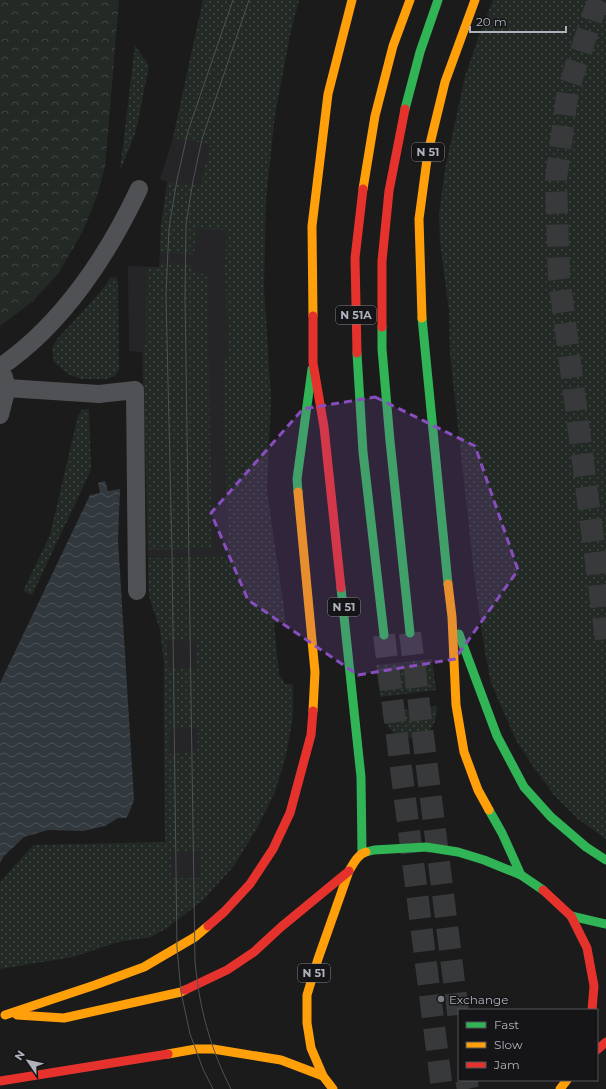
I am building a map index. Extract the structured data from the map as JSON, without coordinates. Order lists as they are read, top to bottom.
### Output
{
  "streets": {
    "main road": ["N 51", "N 51A"]
  },
  "places": ["Exchange"],
  "legend": ["Fast", "Slow", "Jam"],
  "scale_bar": "20 m",
  "north": "top left"
}
